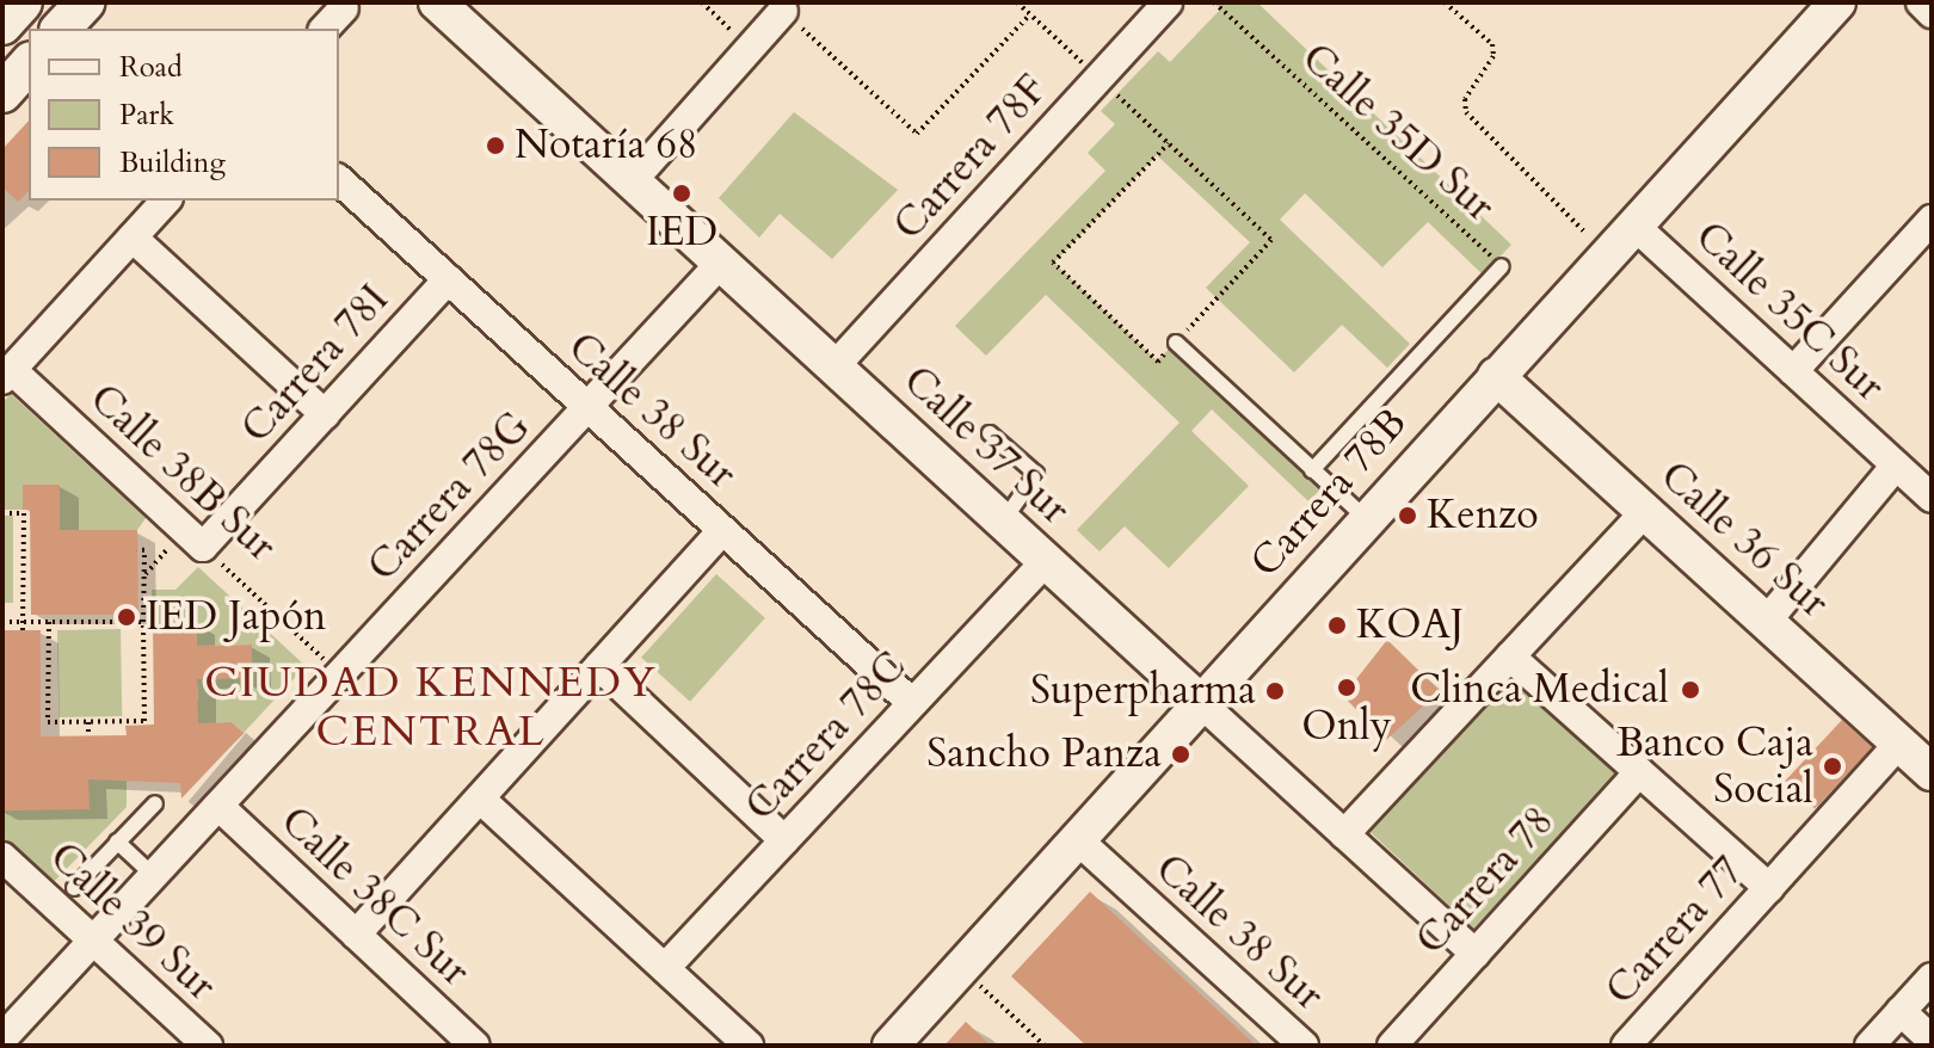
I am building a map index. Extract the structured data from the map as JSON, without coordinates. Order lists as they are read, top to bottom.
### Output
{
  "streets": {
    "street": [
      "Carrera 78F",
      "Calle 35C Sur",
      "Carrera 78I",
      "Calle 38 Sur",
      "Calle 37 Sur",
      "Calle 38B Sur",
      "Carrera 78B",
      "Carrera 78G",
      "Calle 36 Sur",
      "Carrera 78C",
      "Carrera 78",
      "Calle 38C Sur",
      "Calle 39 Sur",
      "Carrera 77"
    ],
    "path": ["Calle 35D Sur"]
  },
  "crossings": [
    ["Carrera 78F", "Calle 37 Sur"],
    ["Calle 35C Sur", "Carrera 78B"],
    ["Carrera 78I", "Calle 38 Sur"],
    ["Carrera 78I", "Calle 38B Sur"],
    ["Calle 38 Sur", "Carrera 78B"],
    ["Calle 38 Sur", "Carrera 78G"],
    ["Calle 38 Sur", "Carrera 78C"],
    ["Calle 37 Sur", "Carrera 78B"],
    ["Calle 37 Sur", "Carrera 78G"],
    ["Calle 37 Sur", "Carrera 78C"],
    ["Calle 37 Sur", "Carrera 78"],
    ["Calle 38B Sur", "Carrera 78G"],
    ["Carrera 78B", "Calle 36 Sur"],
    ["Carrera 78G", "Calle 38C Sur"],
    ["Carrera 78G", "Calle 39 Sur"],
    ["Calle 36 Sur", "Carrera 77"]
  ],
  "districts": ["CIUDAD KENNEDY CENTRAL"],
  "places": [
    "Notaría 68",
    "IED",
    "Kenzo",
    "IED Japón",
    "KOAJ",
    "Only",
    "Clinca Medical",
    "Superpharma",
    "Sancho Panza",
    "Banco Caja Social"
  ],
  "legend": ["Road", "Park", "Building"]
}
